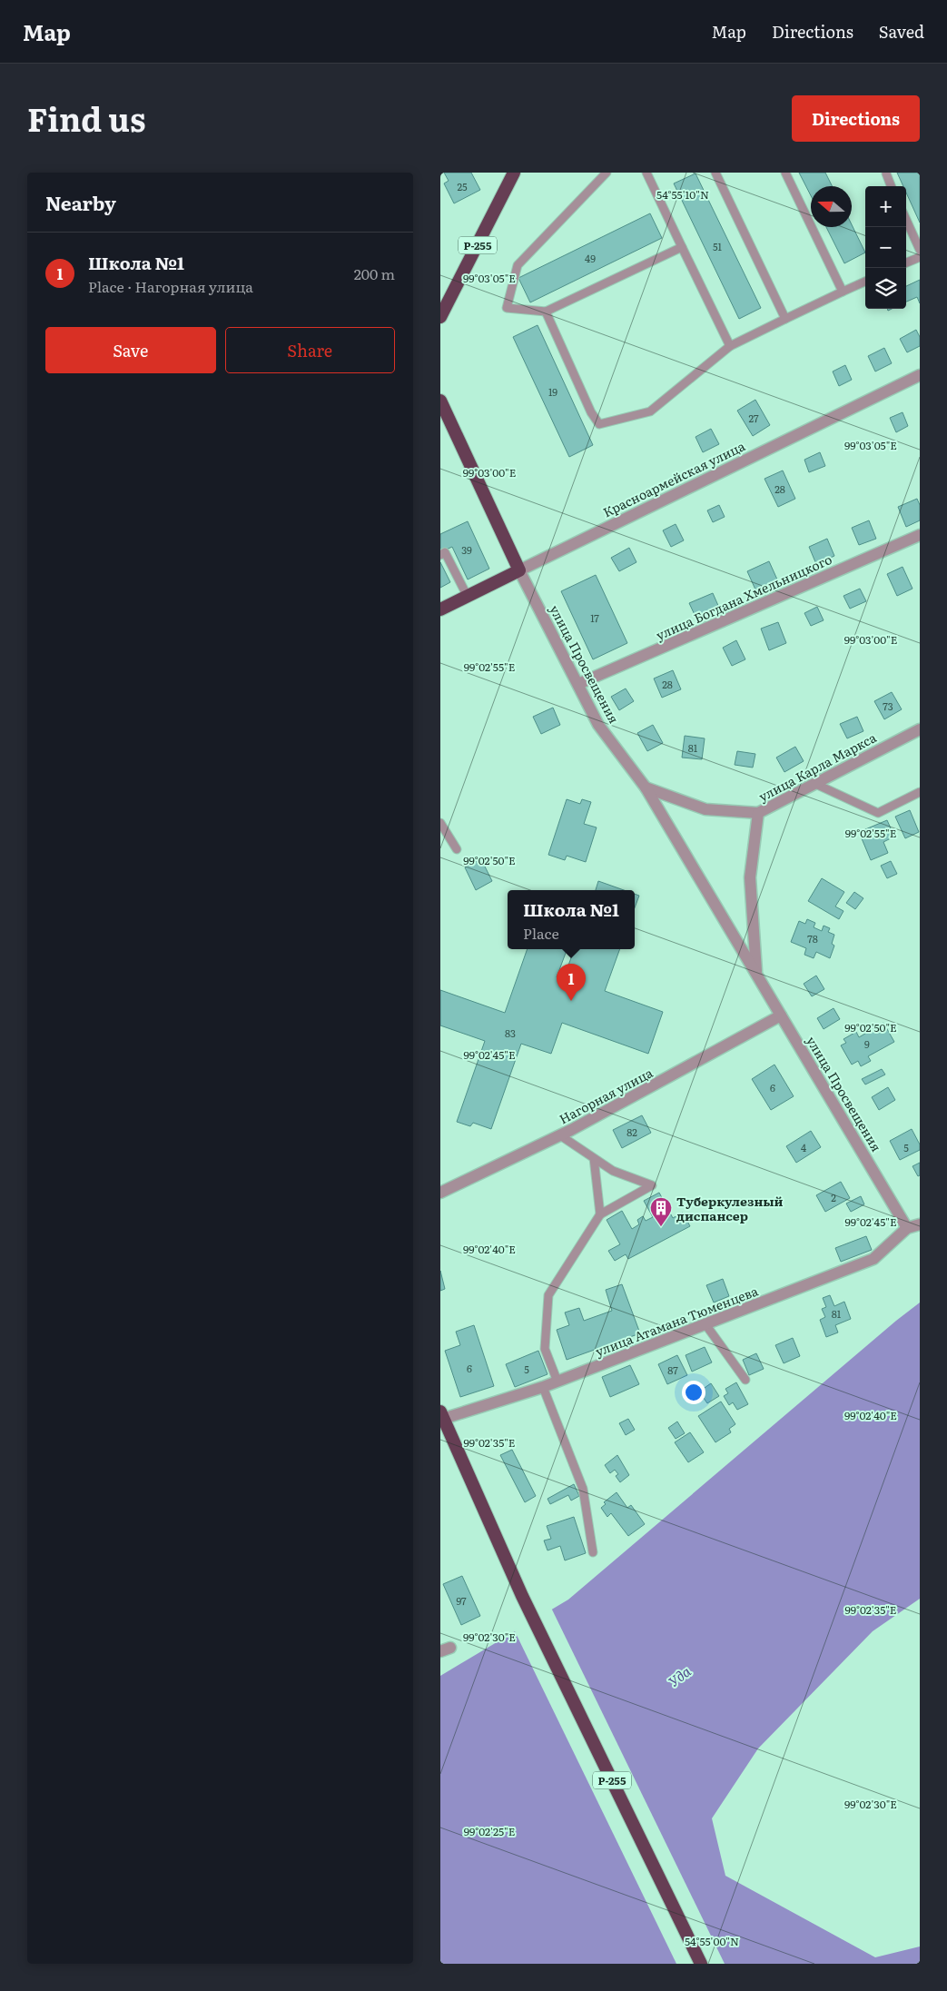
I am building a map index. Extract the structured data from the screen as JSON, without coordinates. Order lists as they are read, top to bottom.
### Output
{
  "streets": {
    "highway": ["Р-255", "Красноармейская улица", "улица Просвещения"],
    "street": [
      "улица Богдана Хмельницкого",
      "улица Карла Маркса",
      "Нагорная улица",
      "улица Атамана Тюменцева"
    ]
  },
  "crossings": [
    ["Р-255", "улица Атамана Тюменцева"],
    ["Красноармейская улица", "улица Просвещения"],
    ["улица Богдана Хмельницкого", "улица Просвещения"],
    ["улица Просвещения", "улица Карла Маркса"],
    ["улица Просвещения", "Нагорная улица"],
    ["улица Просвещения", "улица Атамана Тюменцева"]
  ],
  "water": ["Уда"],
  "places": {
    "building": ["Туберкулезный диспансер"]
  },
  "house_numbers": [
    "25",
    "51",
    "49",
    "19",
    "27",
    "28",
    "39",
    "17",
    "28",
    "73",
    "81",
    "78",
    "83",
    "9",
    "6",
    "82",
    "4",
    "5",
    "2",
    "81",
    "6",
    "5",
    "87",
    "97"
  ],
  "north": "left",
  "page": {
    "header": "Map",
    "nav": ["Map", "Directions", "Saved"],
    "title": "Find us",
    "buttons": [
      "Directions",
      ["Save", "Share"]
    ],
    "heading": "Nearby",
    "map_buttons": ["+", "−"],
    "list": [
      {
        "mark": "1",
        "name": "Школа №1",
        "note": "Place · Нагорная улица",
        "value": "200 m"
      }
    ],
    "popup": ["Школа №1", "Place"],
    "pins": "1"
  },
  "coordinates": [
    "54°55'10\"N",
    "99°03'05\"E",
    "99°03'00\"E",
    "99°02'55\"E",
    "99°02'50\"E",
    "99°02'45\"E",
    "99°02'40\"E",
    "99°02'35\"E",
    "99°02'30\"E",
    "99°02'25\"E",
    "54°55'00\"N"
  ]
}
